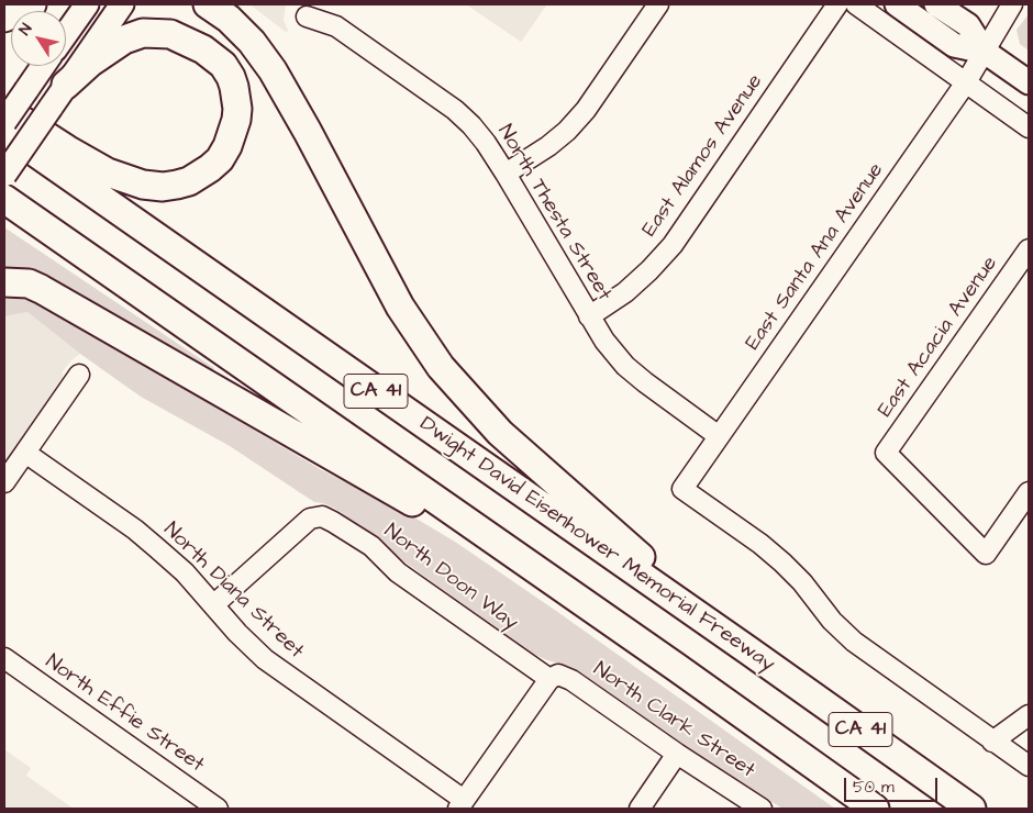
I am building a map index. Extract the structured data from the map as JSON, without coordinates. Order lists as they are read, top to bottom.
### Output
{
  "streets": {
    "highway": ["CA 41", "Dwight David Eisenhower Memorial Freeway"],
    "street": [
      "East Alamos Avenue",
      "North Thesta Street",
      "East Santa Ana Avenue",
      "East Acacia Avenue",
      "North Doon Way",
      "North Diana Street",
      "North Effie Street",
      "North Clark Street"
    ]
  },
  "crossings": [
    ["East Alamos Avenue", "North Thesta Street"],
    ["North Thesta Street", "East Santa Ana Avenue"],
    ["North Doon Way", "North Diana Street"],
    ["North Doon Way", "North Clark Street"]
  ],
  "scale_bar": "50 m",
  "north": "top left"
}
